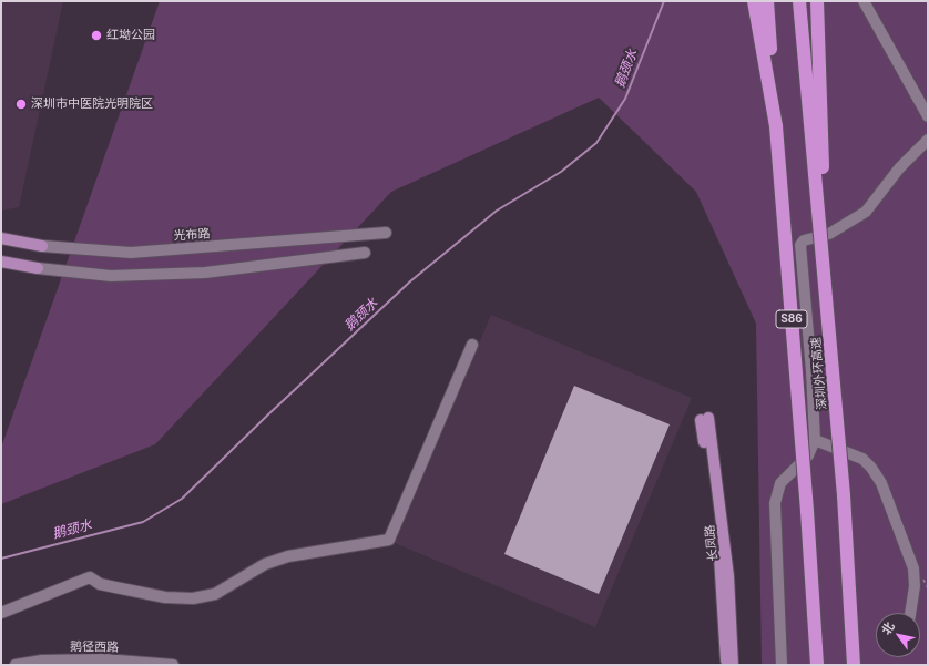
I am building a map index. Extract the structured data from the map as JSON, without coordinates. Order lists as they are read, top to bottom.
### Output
{
  "streets": {
    "highway": ["S86", "深圳外环高速"],
    "main road": ["光布路", "长凤路"],
    "street": ["鹅径西路"]
  },
  "water": ["鹅颈水"],
  "places": ["红坳公园", "深圳市中医院光明院区"],
  "north": "top left"
}
